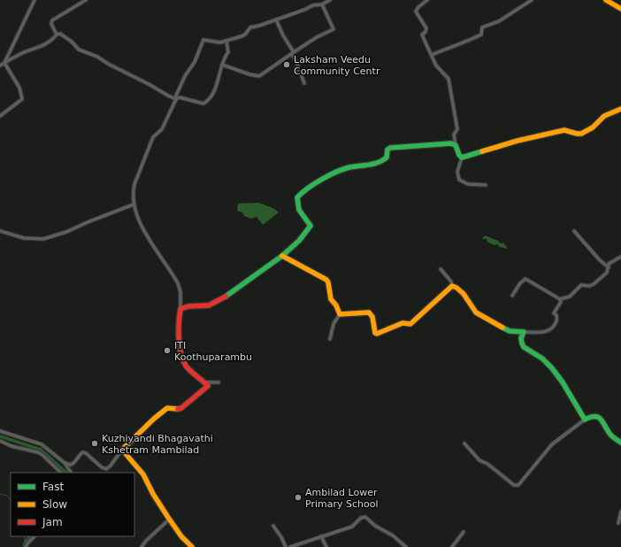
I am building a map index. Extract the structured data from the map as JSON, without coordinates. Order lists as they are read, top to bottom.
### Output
{
  "places": [
    "Laksham Veedu Community Centr",
    "ITI Koothuparambu",
    "Kuzhiyandi Bhagavathi Kshetram Mambilad",
    "Ambilad Lower Primary School"
  ],
  "legend": ["Fast", "Slow", "Jam"]
}
